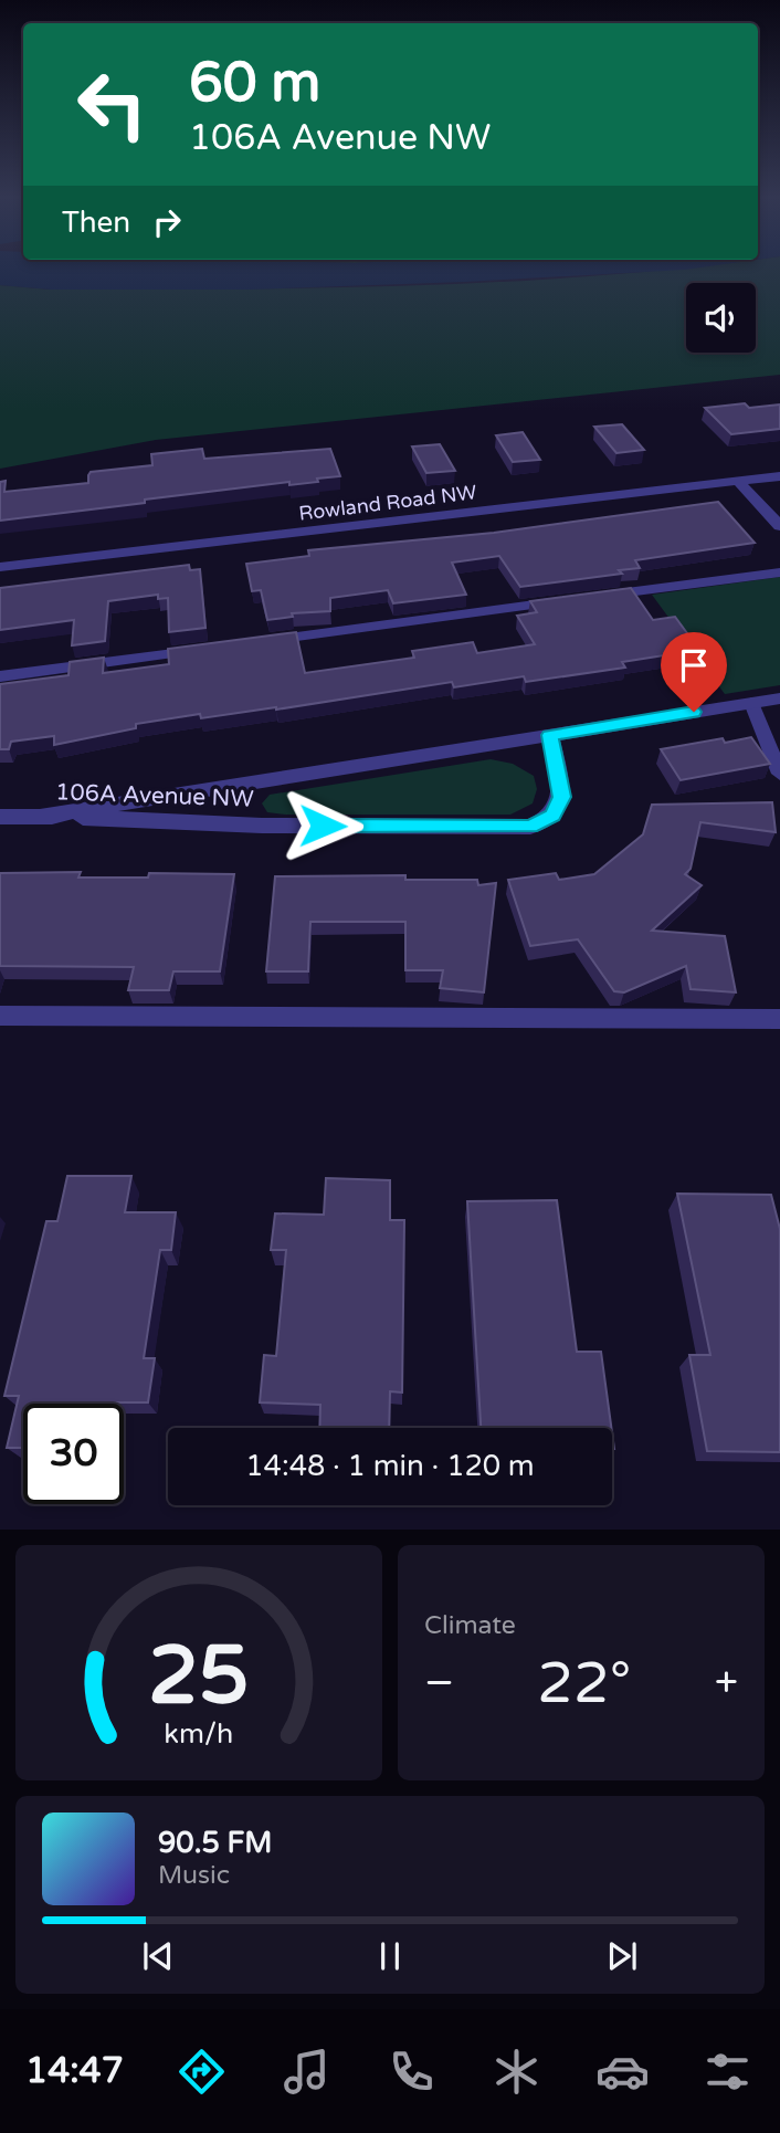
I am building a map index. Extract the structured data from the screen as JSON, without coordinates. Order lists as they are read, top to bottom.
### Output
{
  "streets": {
    "street": ["Rowland Road NW", "106A Avenue NW"]
  },
  "page": {
    "turn": ["60 m", "106A Avenue NW"],
    "then": "Then",
    "limit": "30",
    "trip": "14:48 · 1 min · 120 m",
    "tile": "Climate",
    "heat": ["−", "22°", "+"],
    "song": ["90.5 FM", "Music"],
    "tabs": "14:47",
    "gauge": ["25", "km/h"]
  }
}
